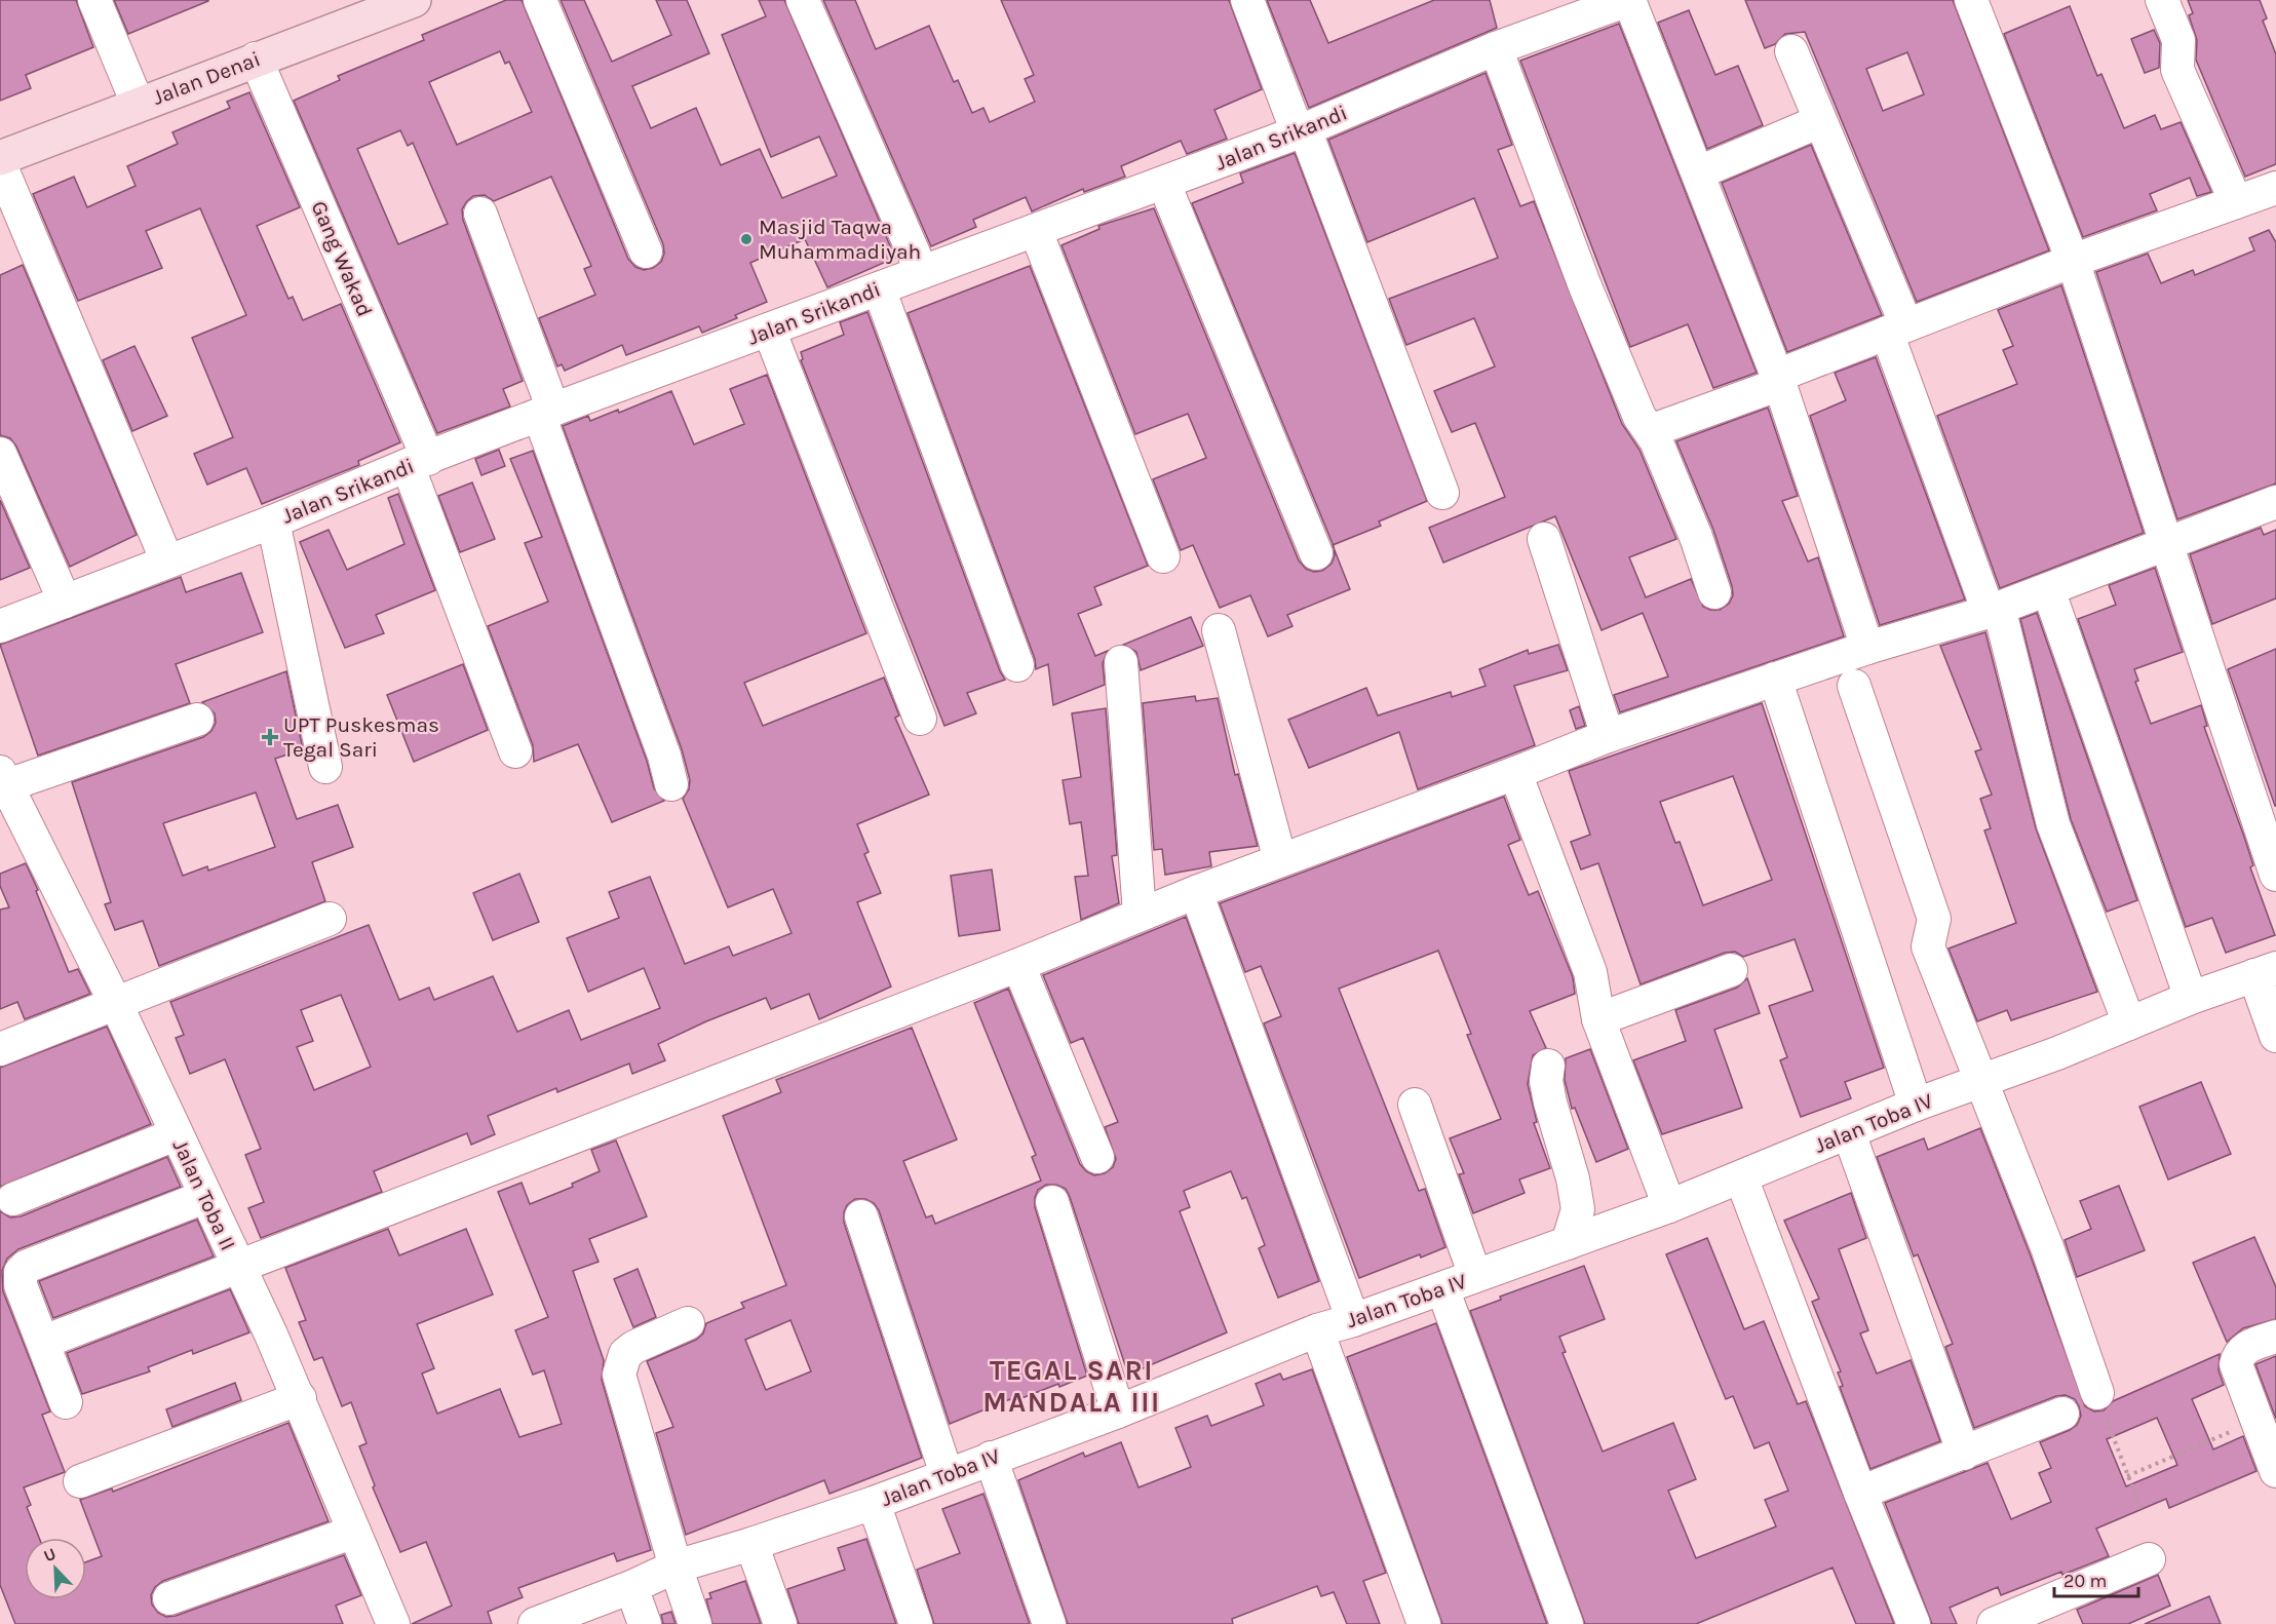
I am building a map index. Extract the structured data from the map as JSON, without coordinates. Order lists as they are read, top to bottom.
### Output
{
  "streets": {
    "main road": ["Jalan Denai"],
    "street": [
      "Jalan Srikandi",
      "Gang Wakad",
      "Jalan Toba IV",
      "Jalan Toba II"
    ]
  },
  "crossings": [
    ["Jalan Denai", "Gang Wakad"],
    ["Jalan Srikandi", "Gang Wakad"]
  ],
  "districts": ["TEGAL SARI MANDALA III"],
  "places": {
    "other": ["Masjid Taqwa Muhammadiyah"],
    "health": ["UPT Puskesmas Tegal Sari"]
  },
  "scale_bar": "20 m",
  "north": "top left"
}
